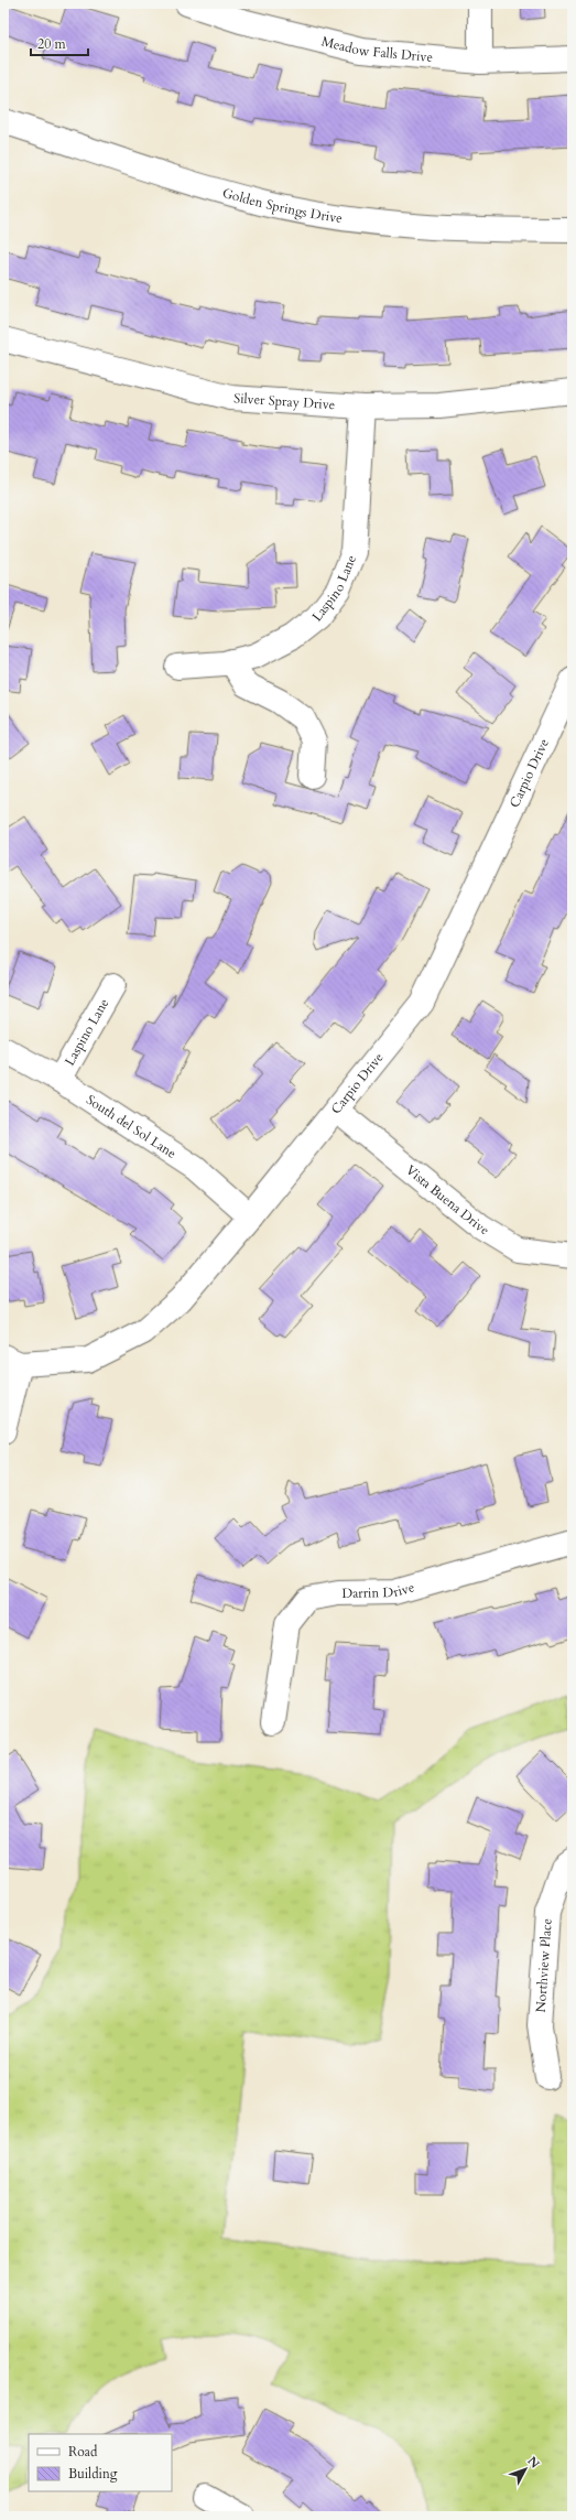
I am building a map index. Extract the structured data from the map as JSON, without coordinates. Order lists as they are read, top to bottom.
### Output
{
  "streets": {
    "street": [
      "Meadow Falls Drive",
      "Golden Springs Drive",
      "Silver Spray Drive",
      "Laspino Lane",
      "Carpio Drive",
      "South del Sol Lane",
      "Vista Buena Drive",
      "Darrin Drive",
      "Northview Place"
    ]
  },
  "crossings": [
    ["Silver Spray Drive", "Laspino Lane"],
    ["Laspino Lane", "South del Sol Lane"],
    ["Carpio Drive", "South del Sol Lane"],
    ["Carpio Drive", "Vista Buena Drive"]
  ],
  "legend": ["Road", "Building"],
  "scale_bar": "20 m",
  "north": "top right"
}
